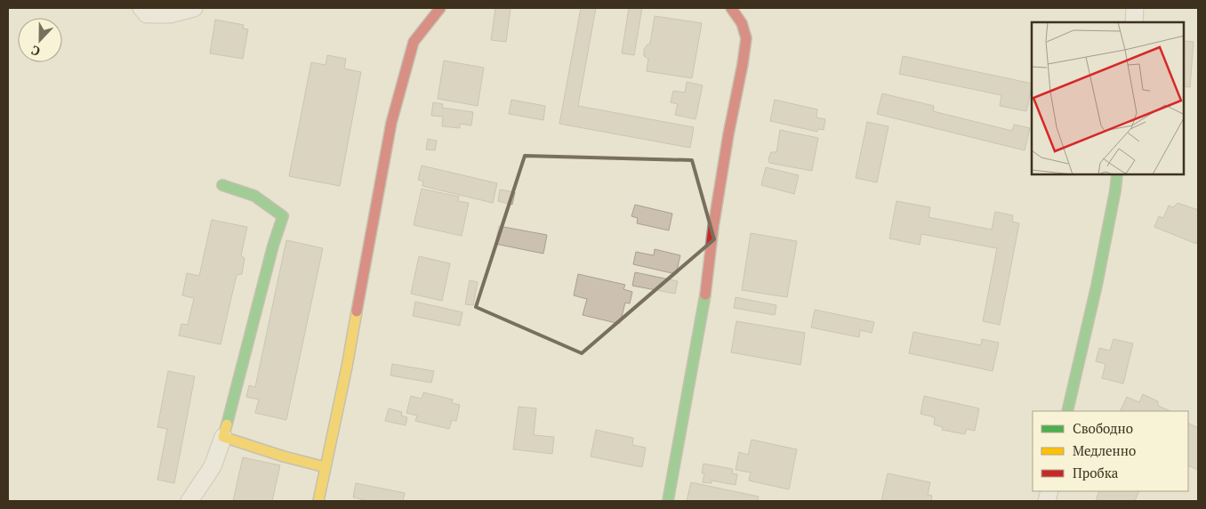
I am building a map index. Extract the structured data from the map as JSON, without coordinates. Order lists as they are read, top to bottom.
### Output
{
  "legend": ["Свободно", "Медленно", "Пробка"],
  "north": "bottom"
}
